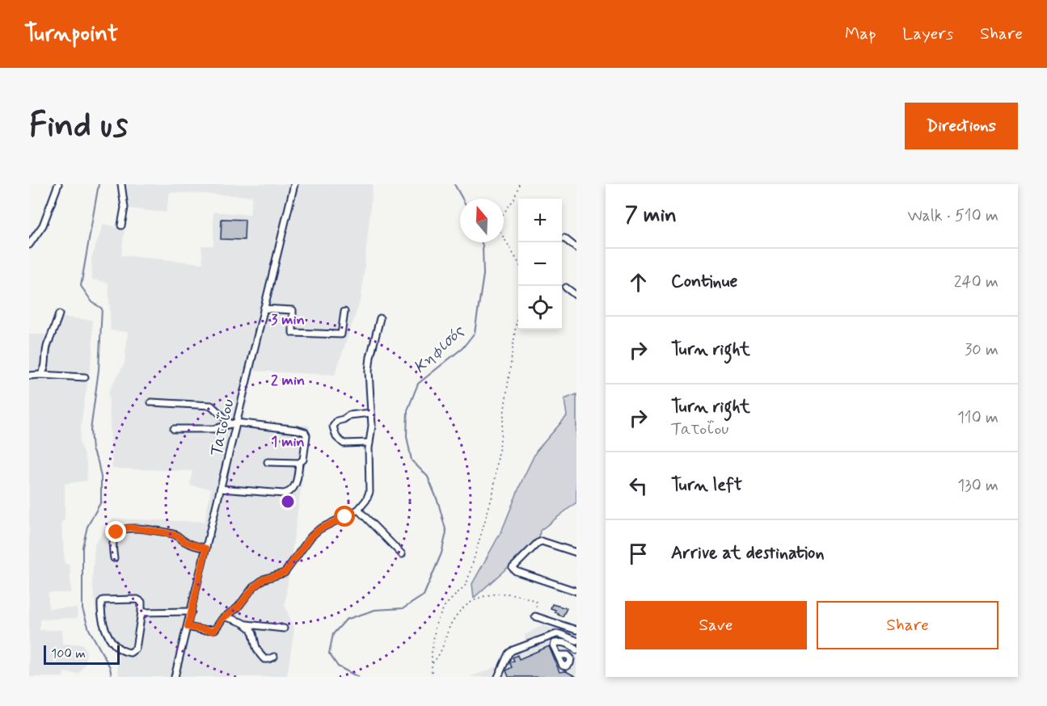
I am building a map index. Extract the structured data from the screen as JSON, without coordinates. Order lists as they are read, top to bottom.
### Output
{
  "streets": {
    "street": ["Τατοΐου"]
  },
  "water": ["Κηφισός"],
  "scale_bar": "100 m",
  "north": "top",
  "page": {
    "header": "Turnpoint",
    "nav": ["Map", "Layers", "Share"],
    "buttons": [
      "Directions",
      ["Save", "Share"]
    ],
    "title": "Find us",
    "heading": ["7 min", "Walk · 510 m"],
    "map_buttons": ["+", "−"],
    "list": [
      ["Continue", "240 m"],
      ["Turn right", "30 m"],
      ["Turn right", "Τατοΐου", "110 m"],
      ["Turn left", "130 m"],
      "Arrive at destination"
    ],
    "scale": "100 m"
  },
  "rings": ["3 min", "2 min", "1 min"]
}
